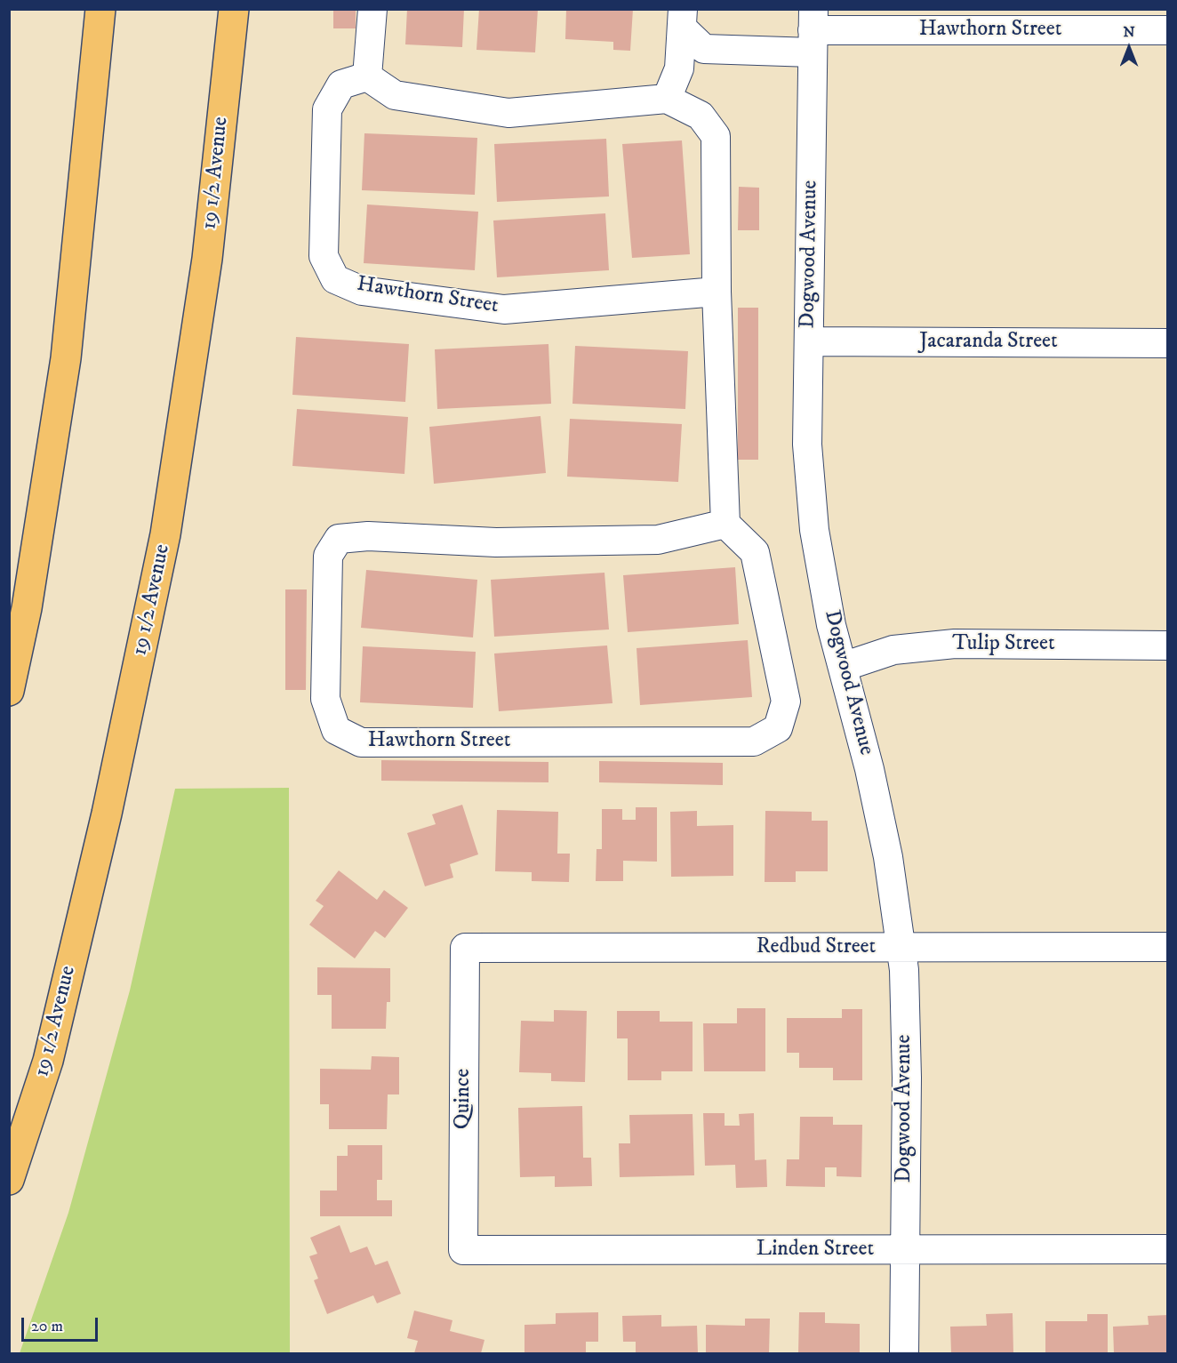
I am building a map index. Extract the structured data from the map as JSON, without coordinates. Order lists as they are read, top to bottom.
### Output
{
  "streets": {
    "highway": ["19 1/2 Avenue"],
    "street": [
      "Hawthorn Street",
      "Dogwood Avenue",
      "Jacaranda Street",
      "Tulip Street",
      "Redbud Street",
      "Quince",
      "Linden Street"
    ]
  },
  "crossings": [
    ["Hawthorn Street", "Dogwood Avenue"],
    ["Dogwood Avenue", "Jacaranda Street"],
    ["Dogwood Avenue", "Tulip Street"],
    ["Dogwood Avenue", "Redbud Street"],
    ["Dogwood Avenue", "Linden Street"],
    ["Redbud Street", "Quince"],
    ["Quince", "Linden Street"]
  ],
  "scale_bar": "20 m",
  "north": "top"
}
